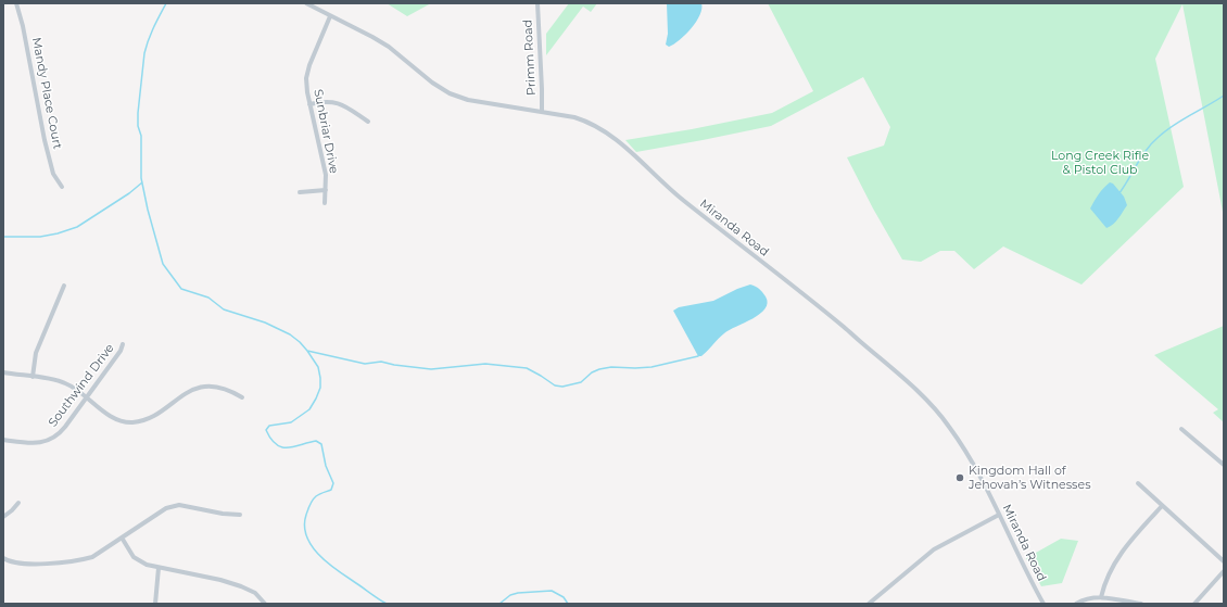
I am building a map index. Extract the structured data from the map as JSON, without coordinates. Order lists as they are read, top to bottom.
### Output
{
  "streets": {
    "street": [
      "Primm Road",
      "Mandy Place Court",
      "Sunbriar Drive",
      "Miranda Road",
      "Southwind Drive"
    ]
  },
  "crossings": [
    ["Primm Road", "Miranda Road"],
    ["Sunbriar Drive", "Miranda Road"]
  ],
  "parks": ["Long Creek Rifle & Pistol Club"],
  "places": ["Kingdom Hall of Jehovah’s Witnesses"]
}
